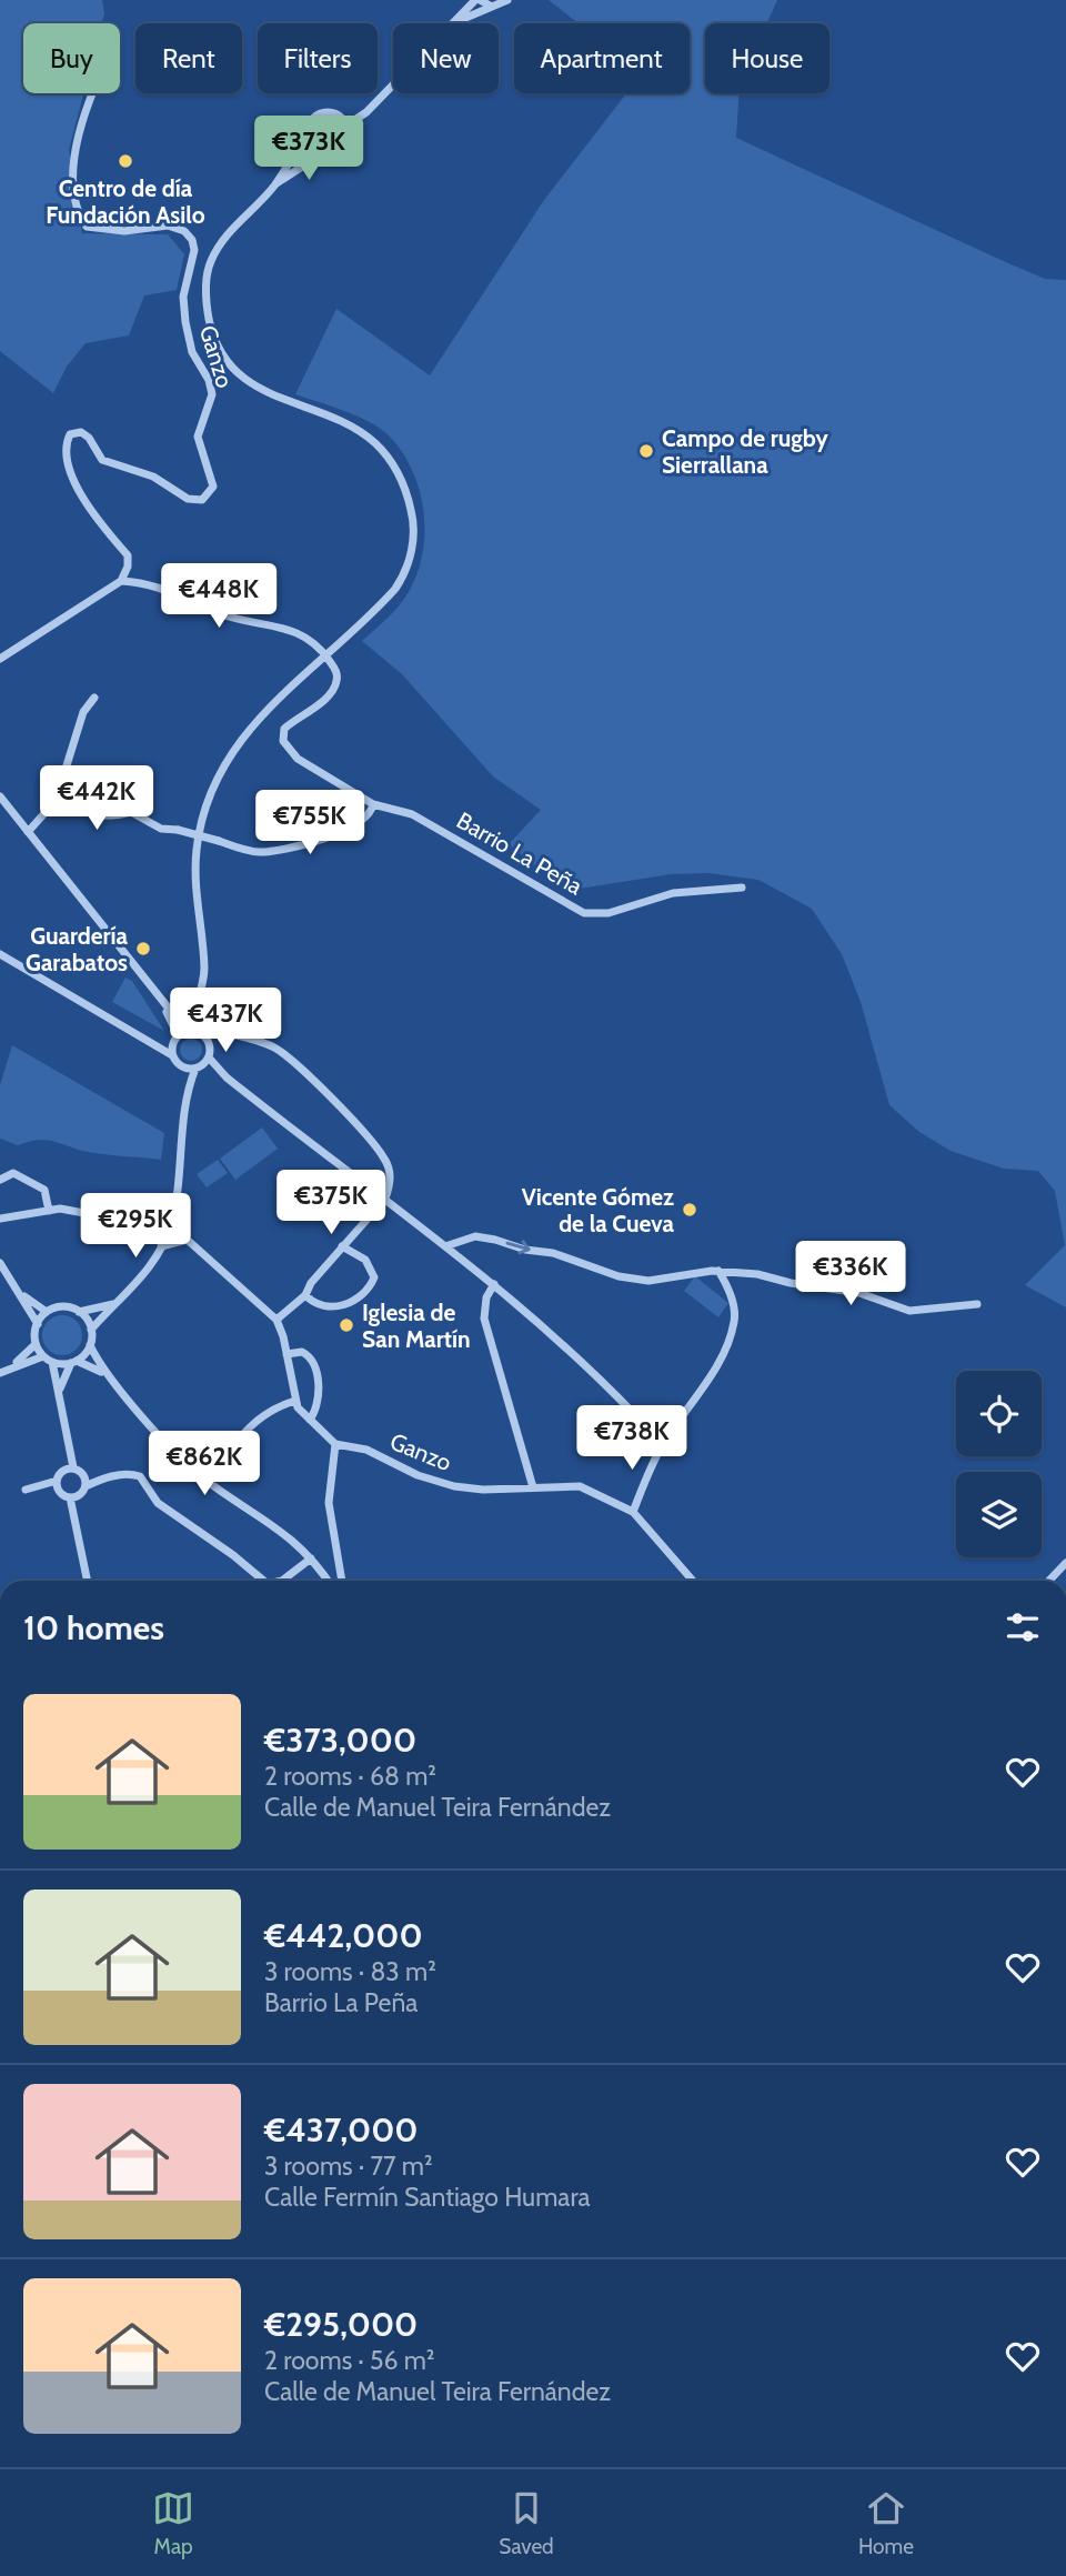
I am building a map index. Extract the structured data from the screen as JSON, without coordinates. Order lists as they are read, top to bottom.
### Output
{
  "streets": {
    "street": ["Ganzo", "Barrio La Peña"]
  },
  "places": [
    "Centro de día Fundación Asilo",
    "Campo de rugby Sierrallana",
    "Guardería Garabatos",
    "Vicente Gómez de la Cueva",
    "Iglesia de San Martín"
  ],
  "page": {
    "chip": [
      "Buy",
      "Rent",
      "Filters",
      "New",
      "Apartment",
      "House"
    ],
    "price": [
      "€373K",
      "€448K",
      "€442K",
      "€755K",
      "€437K",
      "€375K",
      "€295K",
      "€336K",
      "€738K",
      "€862K"
    ],
    "heading": "10 homes",
    "list": [
      {
        "name": "€373,000",
        "note": "2 rooms · 68 m² · Calle de Manuel Teira Fernández"
      },
      {
        "name": "€442,000",
        "note": "3 rooms · 83 m² · Barrio La Peña"
      },
      {
        "name": "€437,000",
        "note": "3 rooms · 77 m² · Calle Fermín Santiago Humara"
      },
      {
        "name": "€295,000",
        "note": "2 rooms · 56 m² · Calle de Manuel Teira Fernández"
      }
    ],
    "tabs": ["Map", "Saved", "Home"]
  }
}
